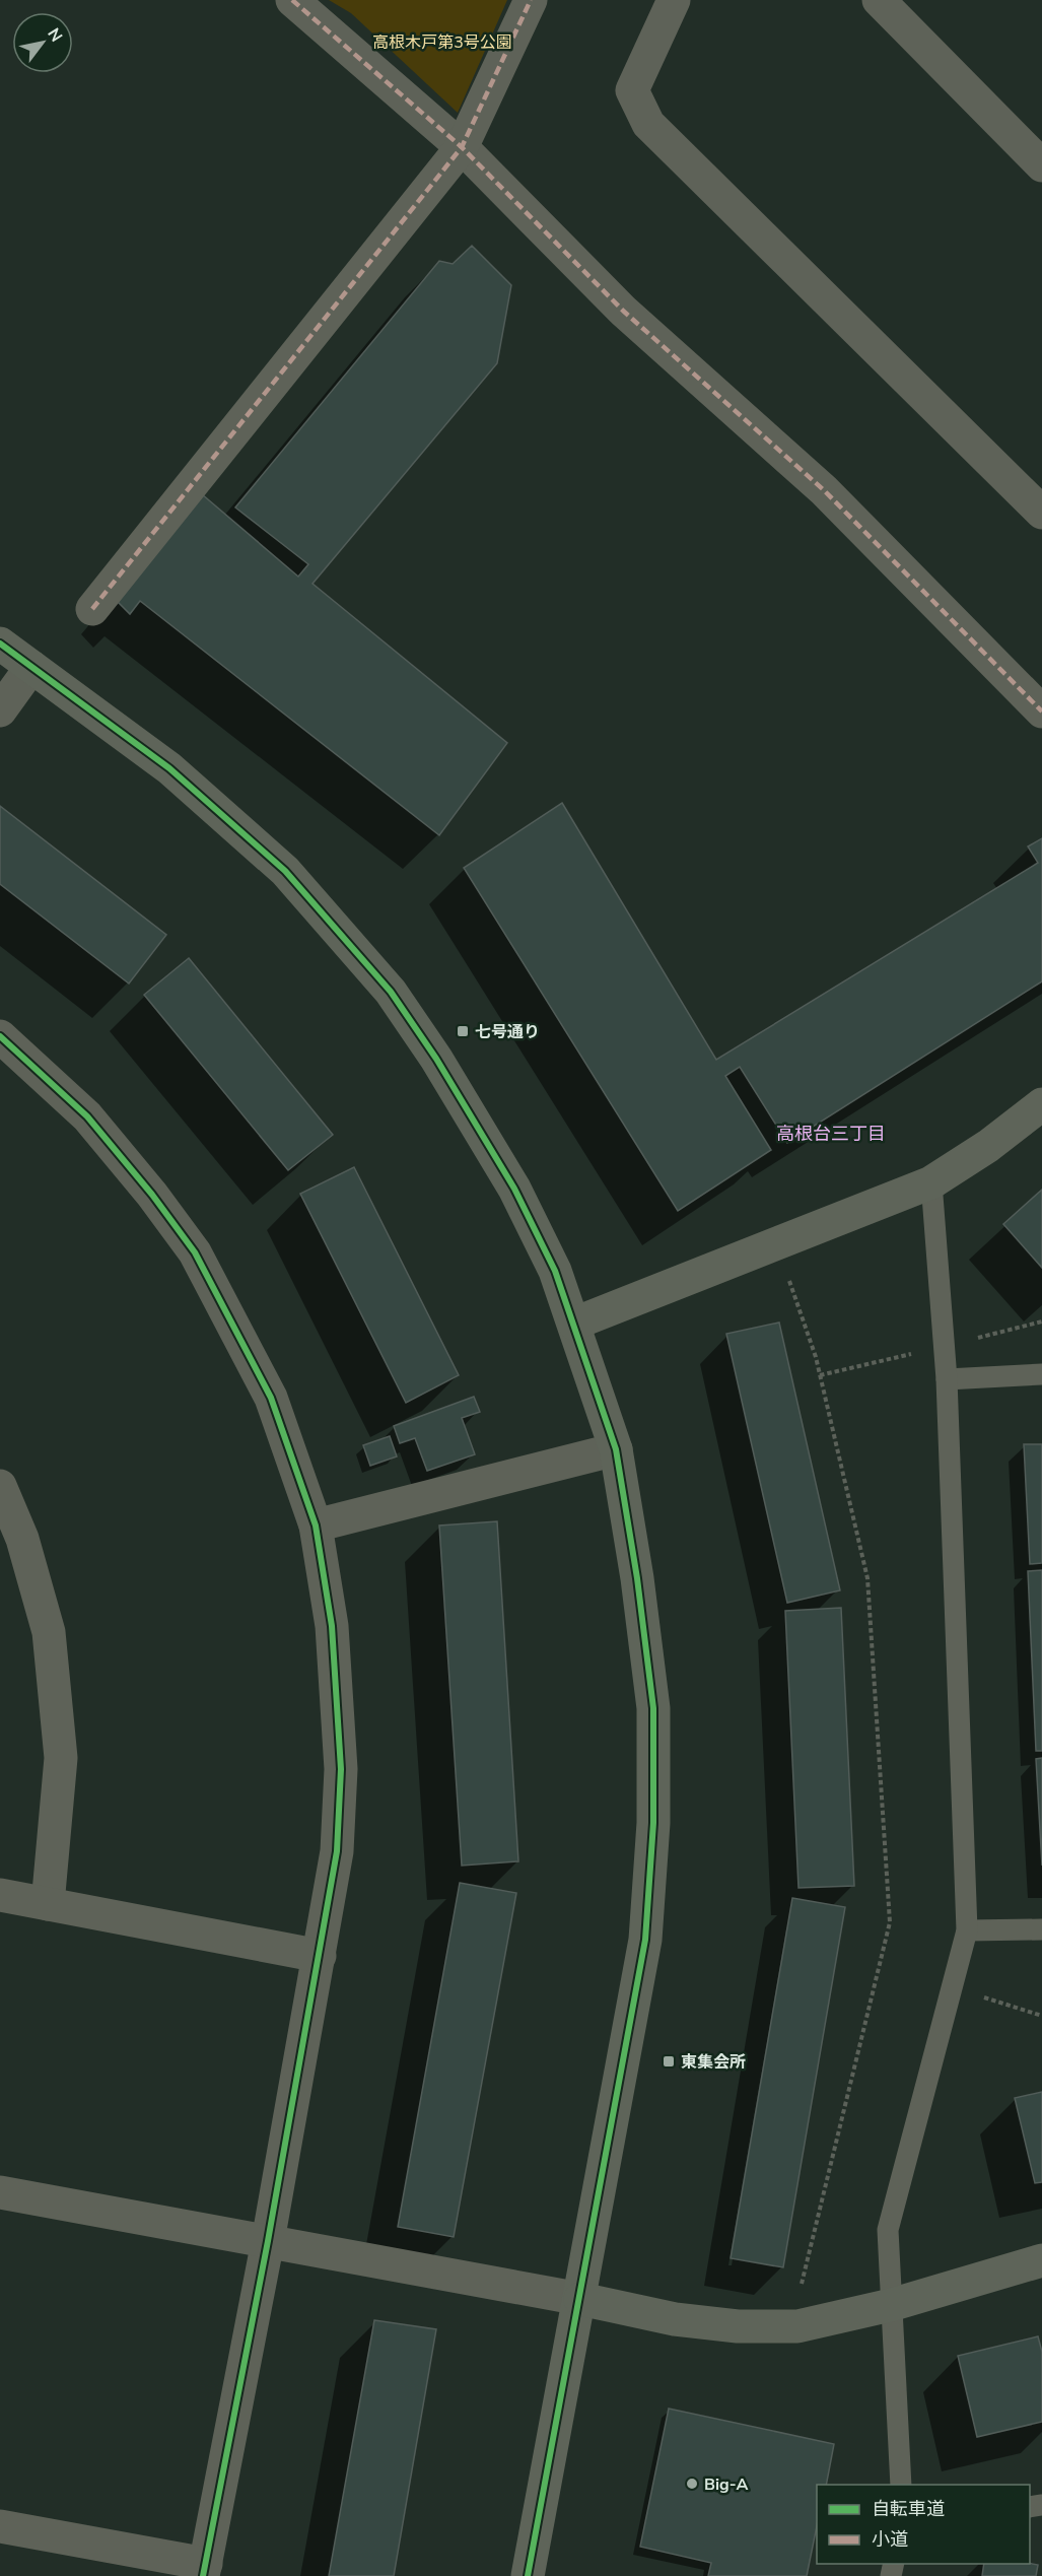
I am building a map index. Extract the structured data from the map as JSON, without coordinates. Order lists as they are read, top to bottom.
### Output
{
  "districts": ["高根台三丁目"],
  "parks": ["高根木戸第3号公園"],
  "places": {
    "transit": ["七号通り", "東集会所"],
    "other": ["Big-A"]
  },
  "legend": ["自転車道", "小道"],
  "north": "top right"
}
